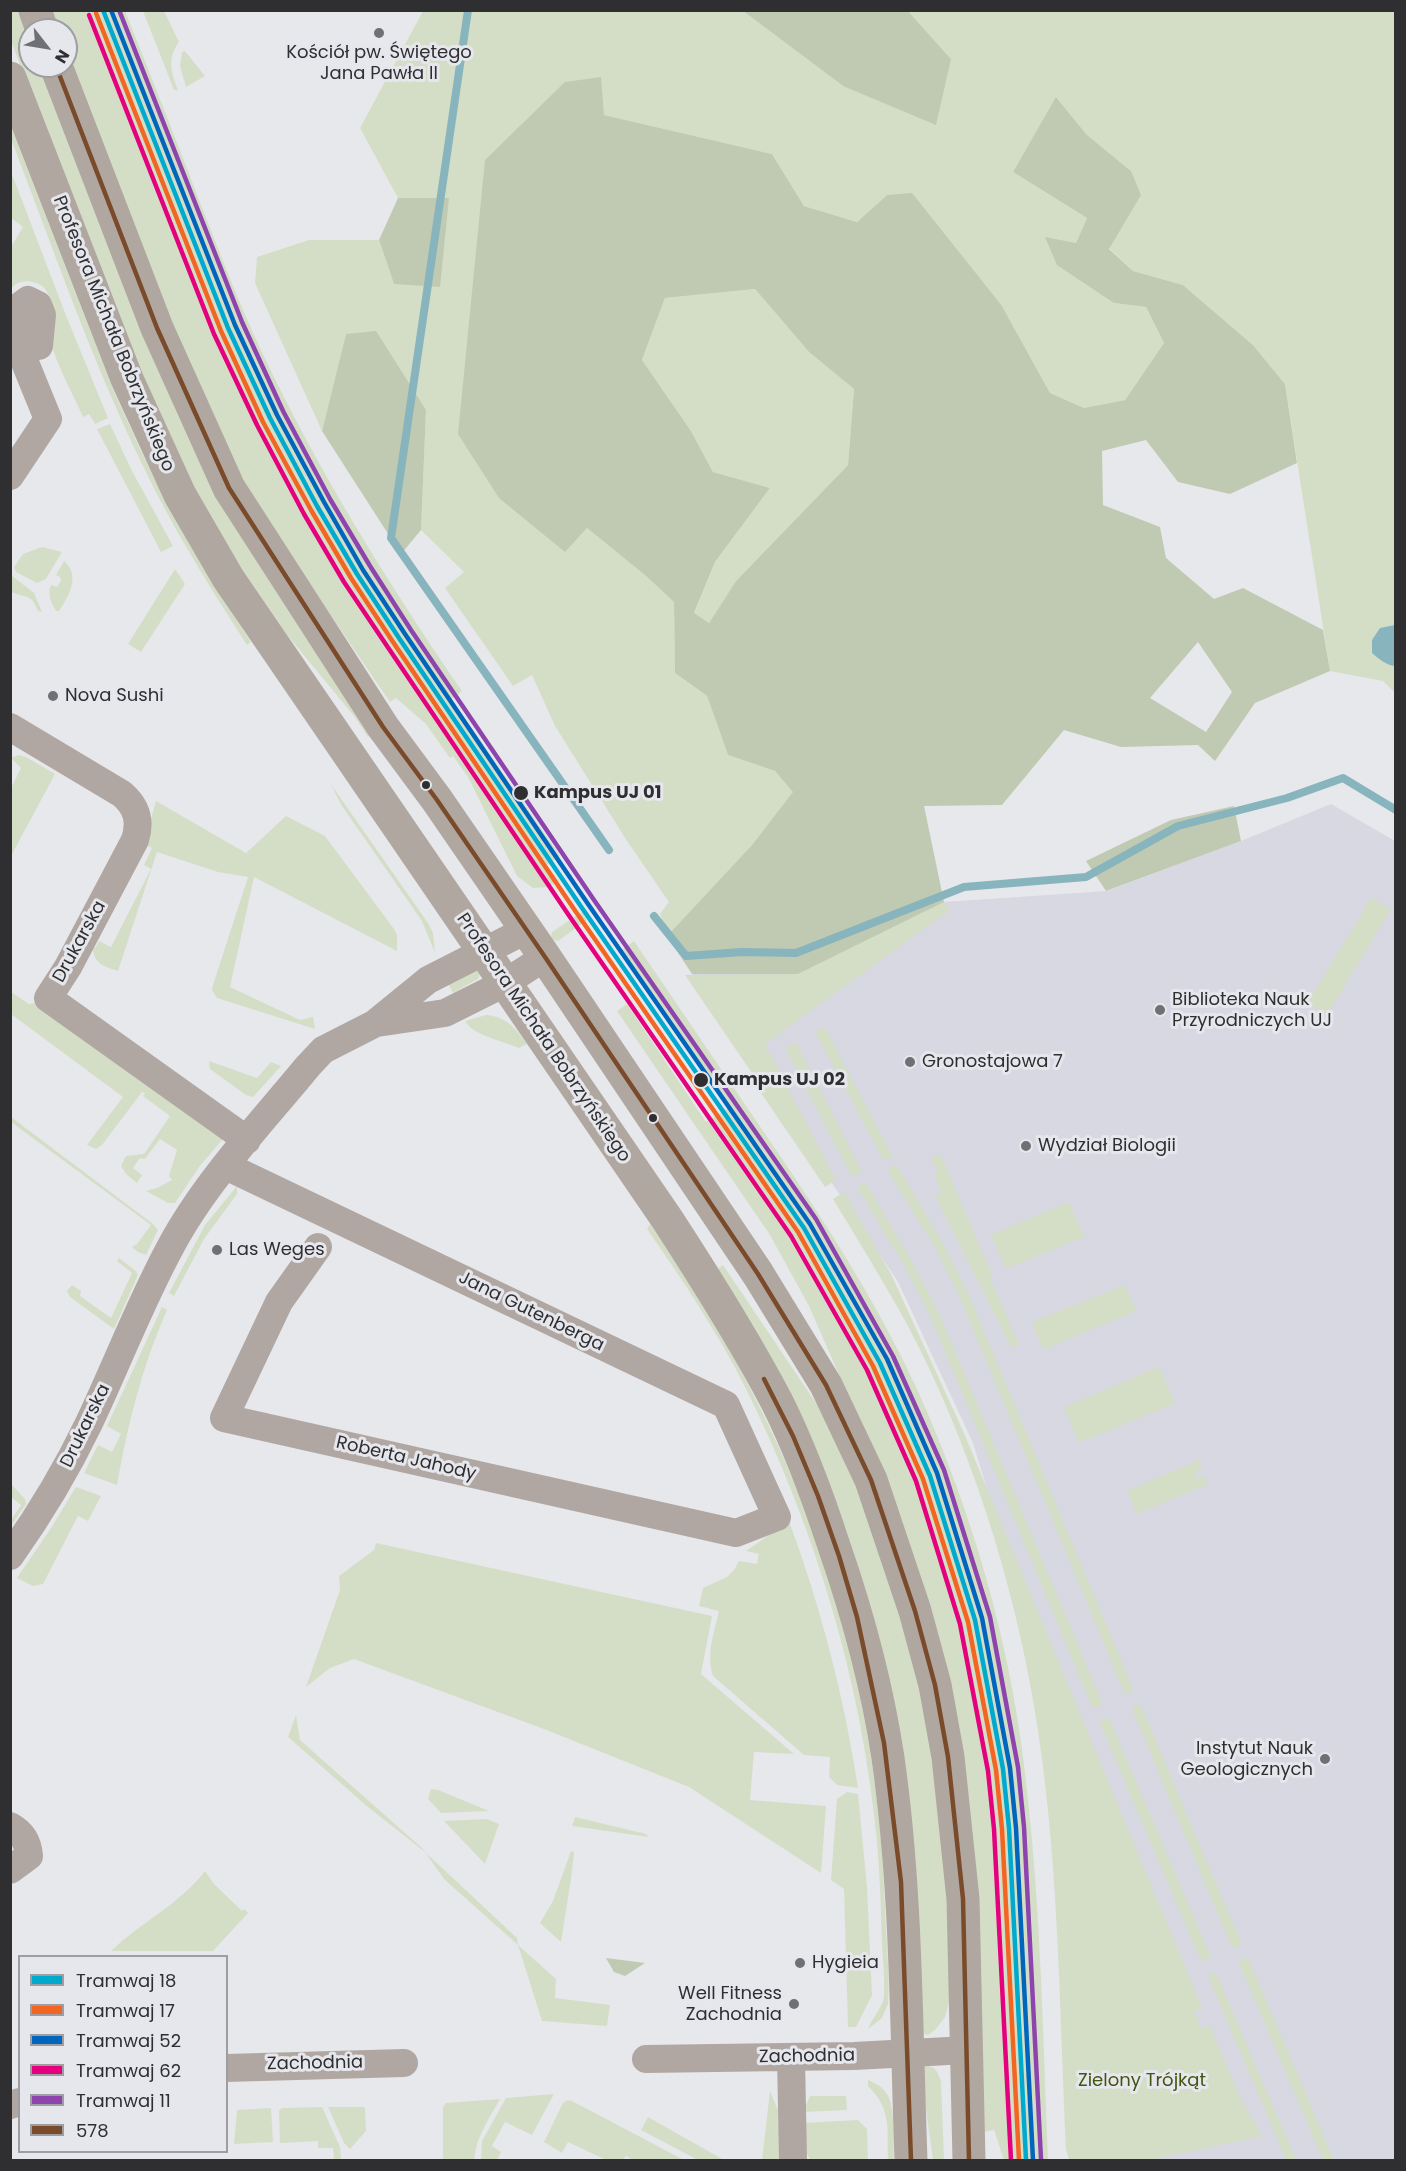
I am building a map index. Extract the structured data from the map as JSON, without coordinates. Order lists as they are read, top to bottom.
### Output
{
  "streets": {
    "main road": ["Profesora Michała Bobrzyńskiego"],
    "street": [
      "Drukarska",
      "Jana Gutenberga",
      "Roberta Jahody",
      "Zachodnia"
    ]
  },
  "crossings": [
    ["Profesora Michała Bobrzyńskiego", "Drukarska"],
    ["Profesora Michała Bobrzyńskiego", "Zachodnia"],
    ["Drukarska", "Jana Gutenberga"],
    ["Jana Gutenberga", "Roberta Jahody"]
  ],
  "parks": ["Zielony Trójkąt"],
  "places": [
    "Kościół pw. Świętego Jana Pawła II",
    "Nova Sushi",
    "Kampus UJ 01",
    "Biblioteka Nauk Przyrodniczych UJ",
    "Gronostajowa 7",
    "Kampus UJ 02",
    "Wydział Biologii",
    "Las Weges",
    "Instytut Nauk Geologicznych",
    "Hygieia",
    "Well Fitness Zachodnia"
  ],
  "lines": [
    "tram line 18",
    "tram line 52",
    "tram line 11",
    "tram line 17",
    "tram line 62",
    "transit line 578"
  ],
  "legend": [
    "Tramwaj 18",
    "Tramwaj 17",
    "Tramwaj 52",
    "Tramwaj 62",
    "Tramwaj 11",
    "578"
  ],
  "north": "bottom right"
}
